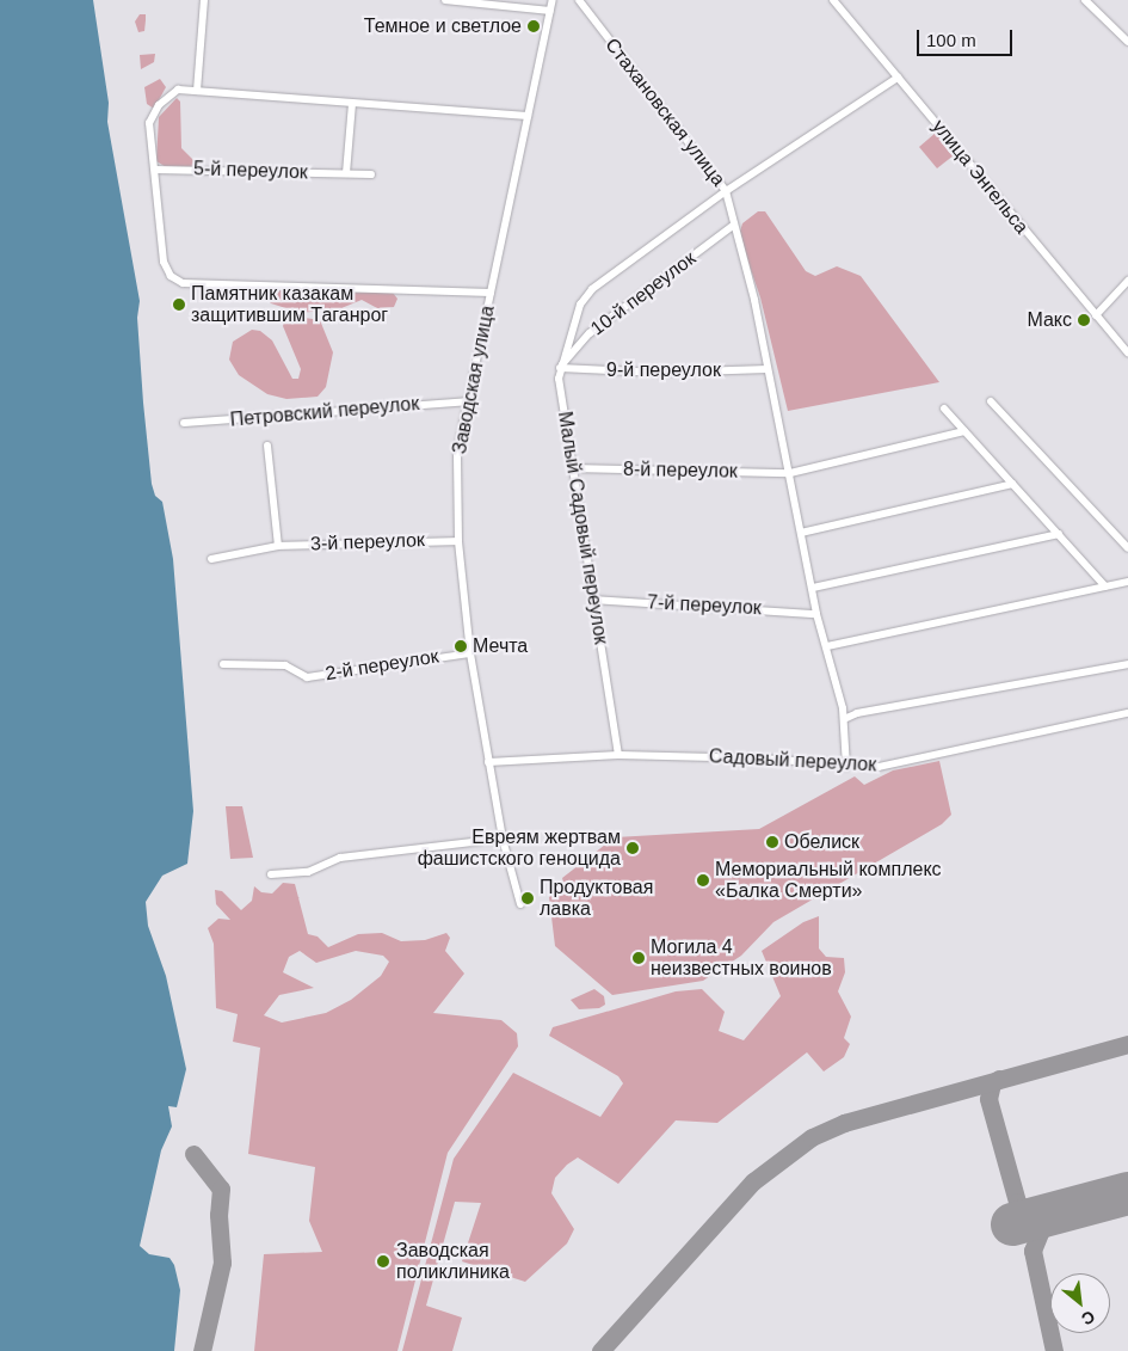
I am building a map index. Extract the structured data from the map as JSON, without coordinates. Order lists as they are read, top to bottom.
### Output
{
  "streets": {
    "street": [
      "Стахановская улица",
      "5-й переулок",
      "улица Энгельса",
      "10-й переулок",
      "9-й переулок",
      "Заводская улица",
      "Петровский переулок",
      "8-й переулок",
      "Малый Садовый переулок",
      "3-й переулок",
      "7-й переулок",
      "2-й переулок",
      "Садовый переулок"
    ]
  },
  "crossings": [
    ["Стахановская улица", "Малый Садовый переулок"],
    ["10-й переулок", "9-й переулок"],
    ["10-й переулок", "Малый Садовый переулок"],
    ["9-й переулок", "Малый Садовый переулок"],
    ["Заводская улица", "Петровский переулок"],
    ["Заводская улица", "3-й переулок"],
    ["Заводская улица", "2-й переулок"],
    ["Заводская улица", "Садовый переулок"],
    ["8-й переулок", "Малый Садовый переулок"],
    ["Малый Садовый переулок", "7-й переулок"],
    ["Малый Садовый переулок", "Садовый переулок"]
  ],
  "places": [
    "Темное и светлое",
    "Памятник казакам защитившим Таганрог",
    "Макс",
    "Мечта",
    "Обелиск",
    "Евреям жертвам фашистского геноцида",
    "Мемориальный комплекс «Балка Смерти»",
    "Продуктовая лавка",
    "Могила 4 неизвестных воинов",
    "Заводская поликлиника"
  ],
  "scale_bar": "100 m",
  "north": "bottom right"
}
